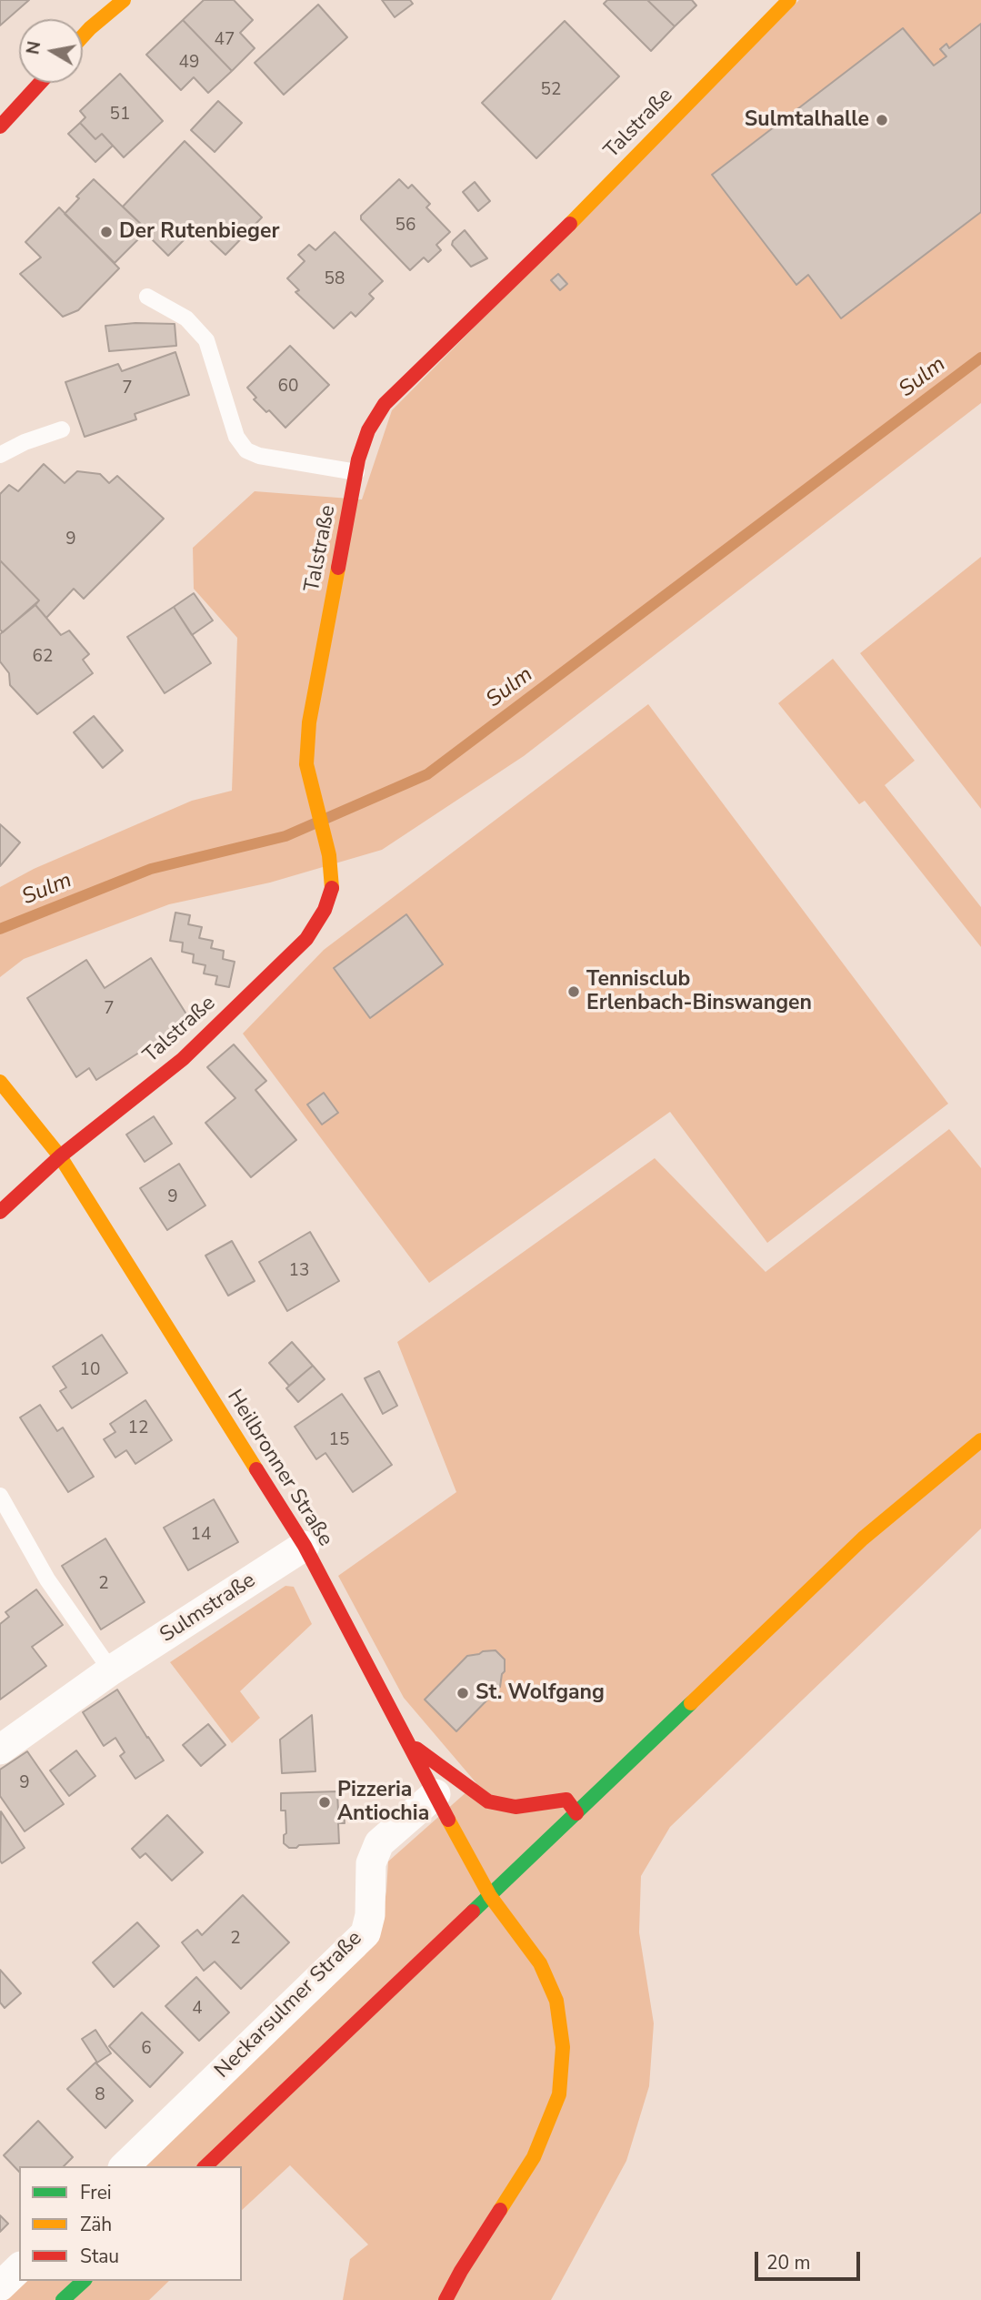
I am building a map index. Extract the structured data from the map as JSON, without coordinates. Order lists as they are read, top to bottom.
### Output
{
  "streets": {
    "street": [
      "Talstraße",
      "Heilbronner Straße",
      "Sulmstraße",
      "Neckarsulmer Straße"
    ]
  },
  "crossings": [
    ["Talstraße", "Heilbronner Straße"],
    ["Heilbronner Straße", "Sulmstraße"],
    ["Heilbronner Straße", "Neckarsulmer Straße"]
  ],
  "water": ["Sulm"],
  "places": [
    "Sulmtalhalle",
    "Der Rutenbieger",
    "Tennisclub Erlenbach-Binswangen",
    "St. Wolfgang",
    "Pizzeria Antiochia"
  ],
  "house_numbers": [
    "47",
    "49",
    "52",
    "51",
    "56",
    "58",
    "60",
    "7",
    "9",
    "62",
    "7",
    "9",
    "13",
    "10",
    "12",
    "15",
    "14",
    "2",
    "9",
    "2",
    "4",
    "6",
    "8"
  ],
  "legend": ["Frei", "Zäh", "Stau"],
  "scale_bar": "20 m",
  "north": "left"
}
